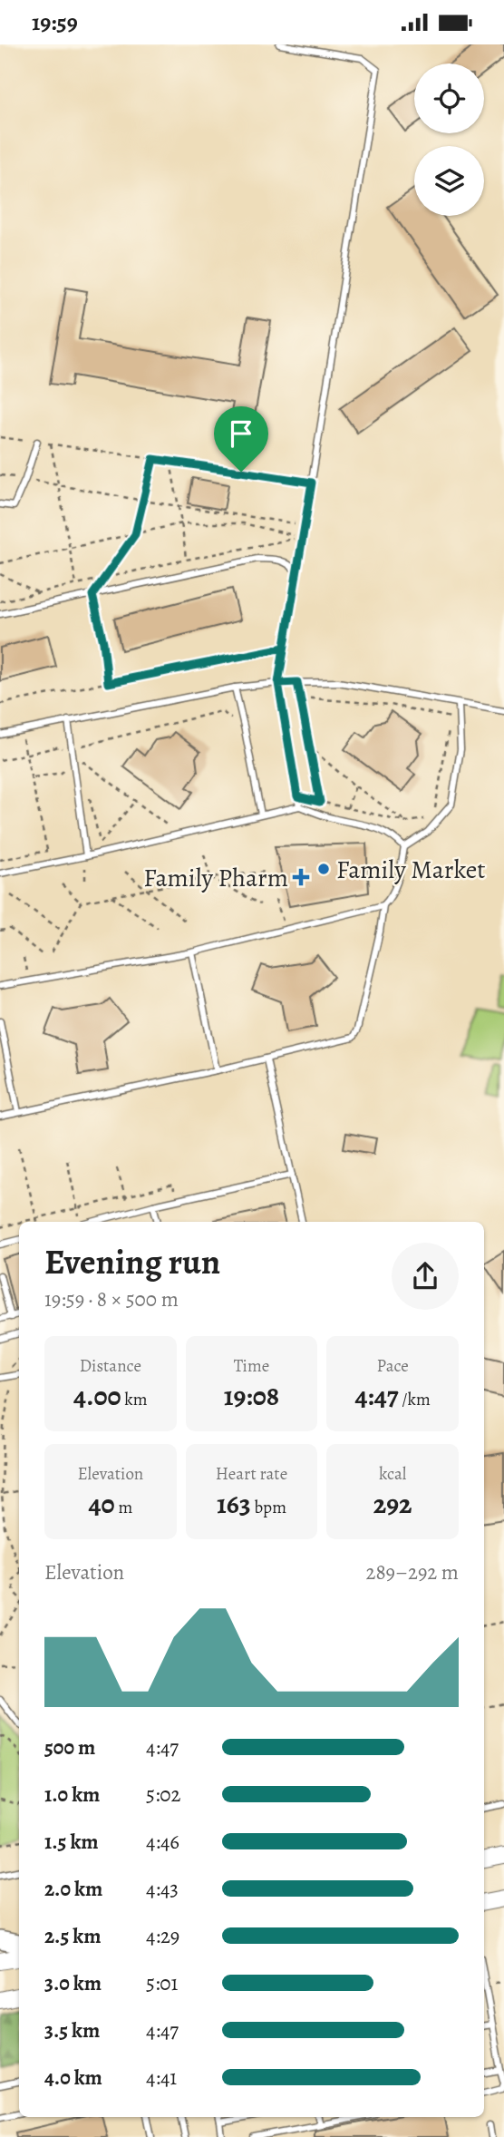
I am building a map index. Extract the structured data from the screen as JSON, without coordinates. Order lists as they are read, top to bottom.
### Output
{
  "places": {
    "other": ["Family Market"],
    "health": ["Family Pharm"]
  },
  "page": {
    "status": "19:59",
    "heading": ["Evening run", "19:59 · 8 × 500 m"],
    "stats": [
      ["Distance", "4.00 km"],
      ["Time", "19:08"],
      ["Pace", "4:47 /km"],
      ["Elevation", "40 m"],
      ["Heart rate", "163 bpm"],
      ["kcal", "292"]
    ],
    "chart": ["Elevation", "289–292 m"],
    "list": [
      {
        "name": "500 m",
        "note": "4:47"
      },
      {
        "name": "1.0 km",
        "note": "5:02"
      },
      {
        "name": "1.5 km",
        "note": "4:46"
      },
      {
        "name": "2.0 km",
        "note": "4:43"
      },
      {
        "name": "2.5 km",
        "note": "4:29"
      },
      {
        "name": "3.0 km",
        "note": "5:01"
      },
      {
        "name": "3.5 km",
        "note": "4:47"
      },
      {
        "name": "4.0 km",
        "note": "4:41"
      }
    ]
  }
}
